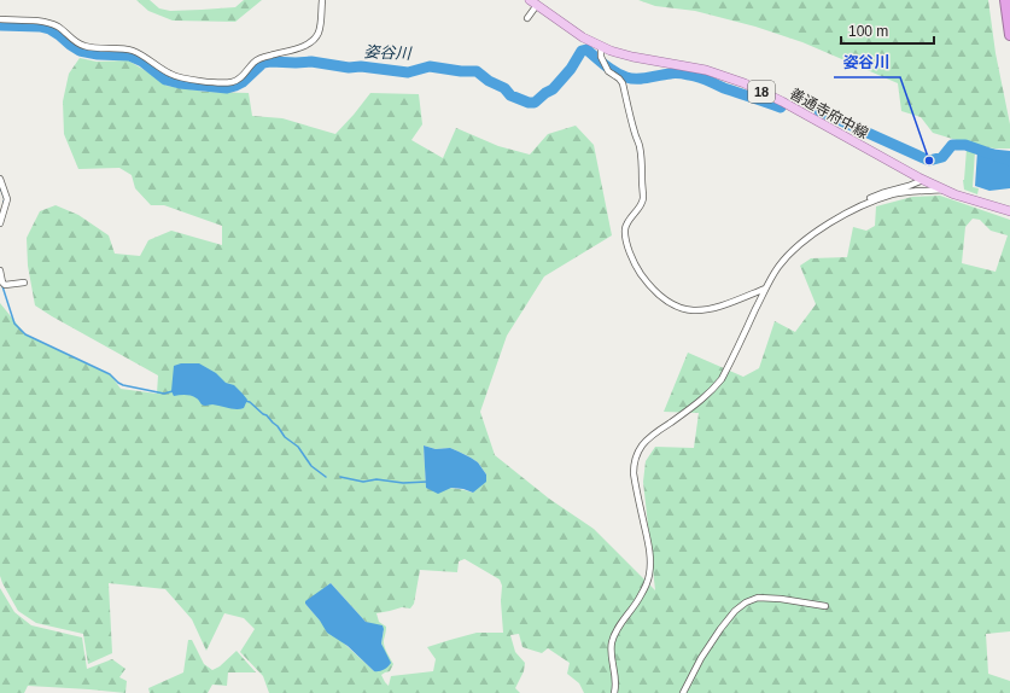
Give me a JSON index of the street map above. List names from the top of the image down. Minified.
{"streets":{"main road":["18","善通寺府中線"]},"water":["姿谷川"],"places":["姿谷川"],"scale_bar":"100 m"}
